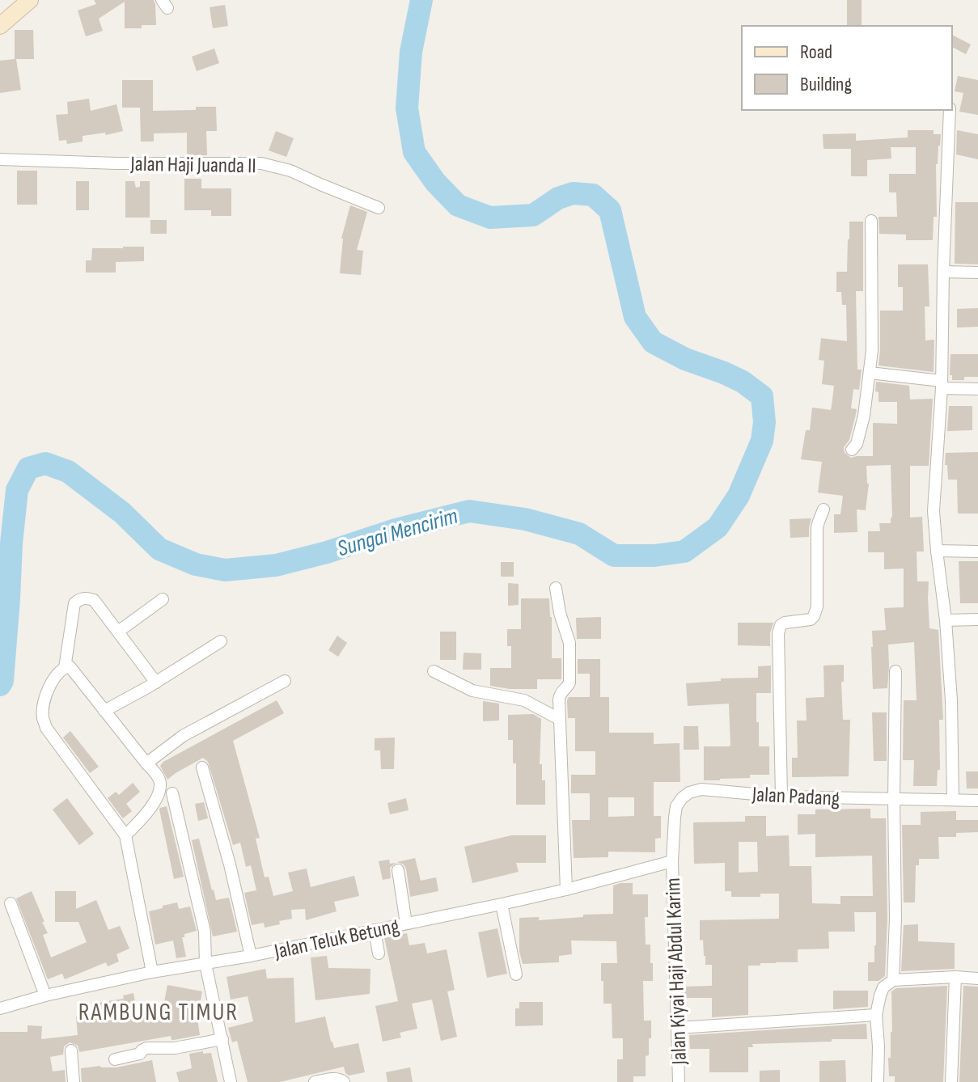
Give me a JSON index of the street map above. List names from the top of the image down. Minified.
{"streets":{"street":["Jalan Haji Juanda II","Jalan Padang","Jalan Teluk Betung","Jalan Kiyai Haji Abdul Karim"]},"crossings":[["Jalan Padang","Jalan Teluk Betung"],["Jalan Padang","Jalan Kiyai Haji Abdul Karim"],["Jalan Teluk Betung","Jalan Kiyai Haji Abdul Karim"]],"districts":["RAMBUNG TIMUR"],"water":["Sungai Mencirim"],"legend":["Road","Building"]}
